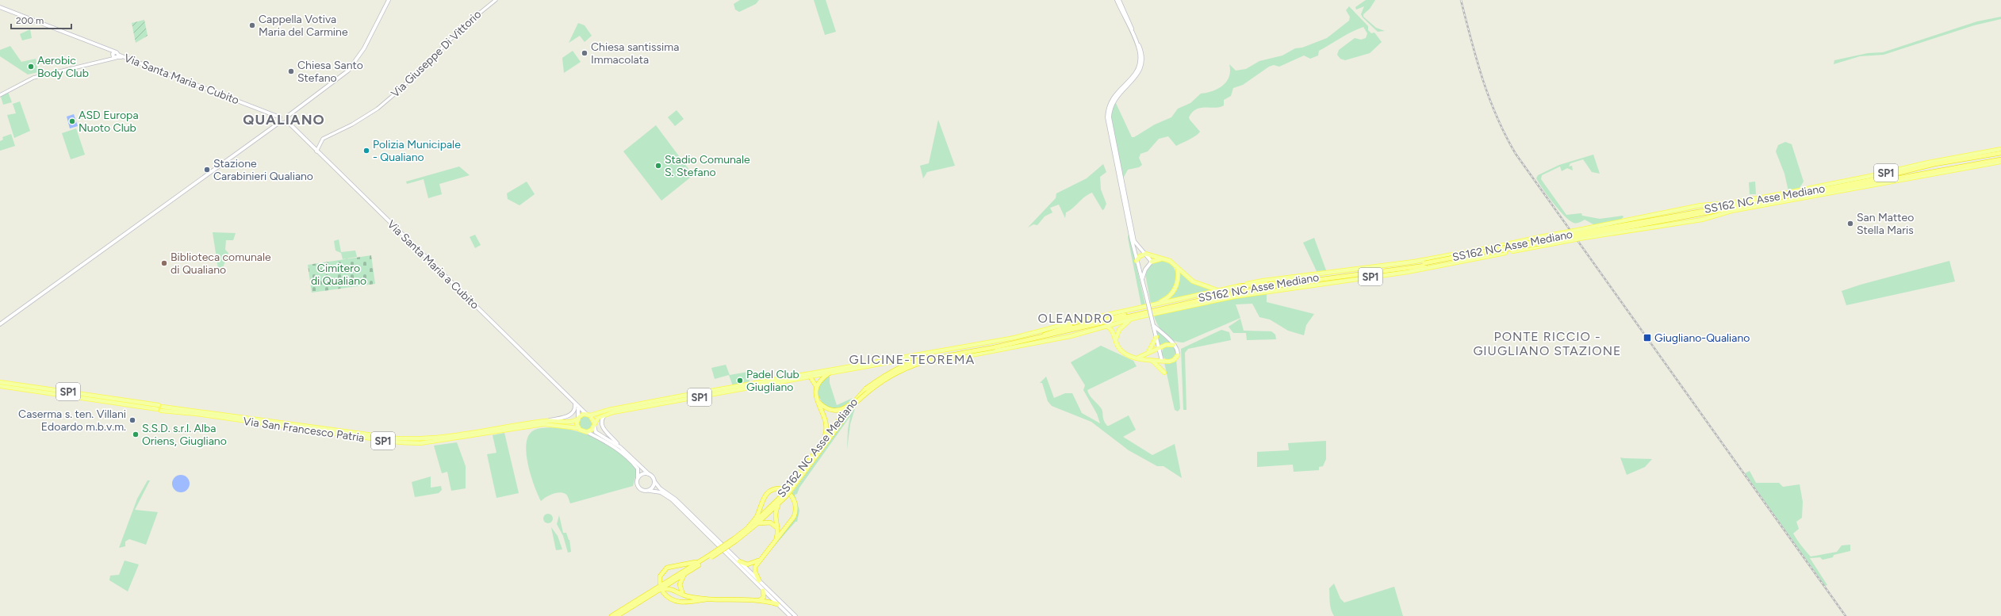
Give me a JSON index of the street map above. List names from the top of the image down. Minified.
{"streets":{"highway":["SS162 NC Asse Mediano"],"main road":["Via Santa Maria a Cubito","SP1","Via San Francesco Patria"],"street":["Via Giuseppe Di Vittorio"]},"crossings":[["Via Giuseppe Di Vittorio","Via Santa Maria a Cubito"],["Via Santa Maria a Cubito","SP1"],["Via Santa Maria a Cubito","Via San Francesco Patria"],["SP1","SS162 NC Asse Mediano"],["SP1","Via San Francesco Patria"]],"districts":["QUALIANO","OLEANDRO","PONTE RICCIO - GIUGLIANO STAZIONE","GLICINE-TEOREMA"],"parks":["Cimitero di Qualiano"],"places":{"other":["Cappella Votiva Maria del Carmine","Chiesa santissima Immacolata","Aerobic Body Club","Chiesa Santo Stefano","ASD Europa Nuoto Club","Polizia Municipale - Qualiano","Stadio Comunale S. Stefano","Stazione Carabinieri Qualiano","San Matteo Stella Maris","Biblioteca comunale di Qualiano","Padel Club Giugliano","Caserma s. ten. Villani Edoardo m.b.v.m.","S.S.D. s.r.l. Alba Oriens, Giugliano"],"transit":["Giugliano-Qualiano"]},"scale_bar":"200 m"}
